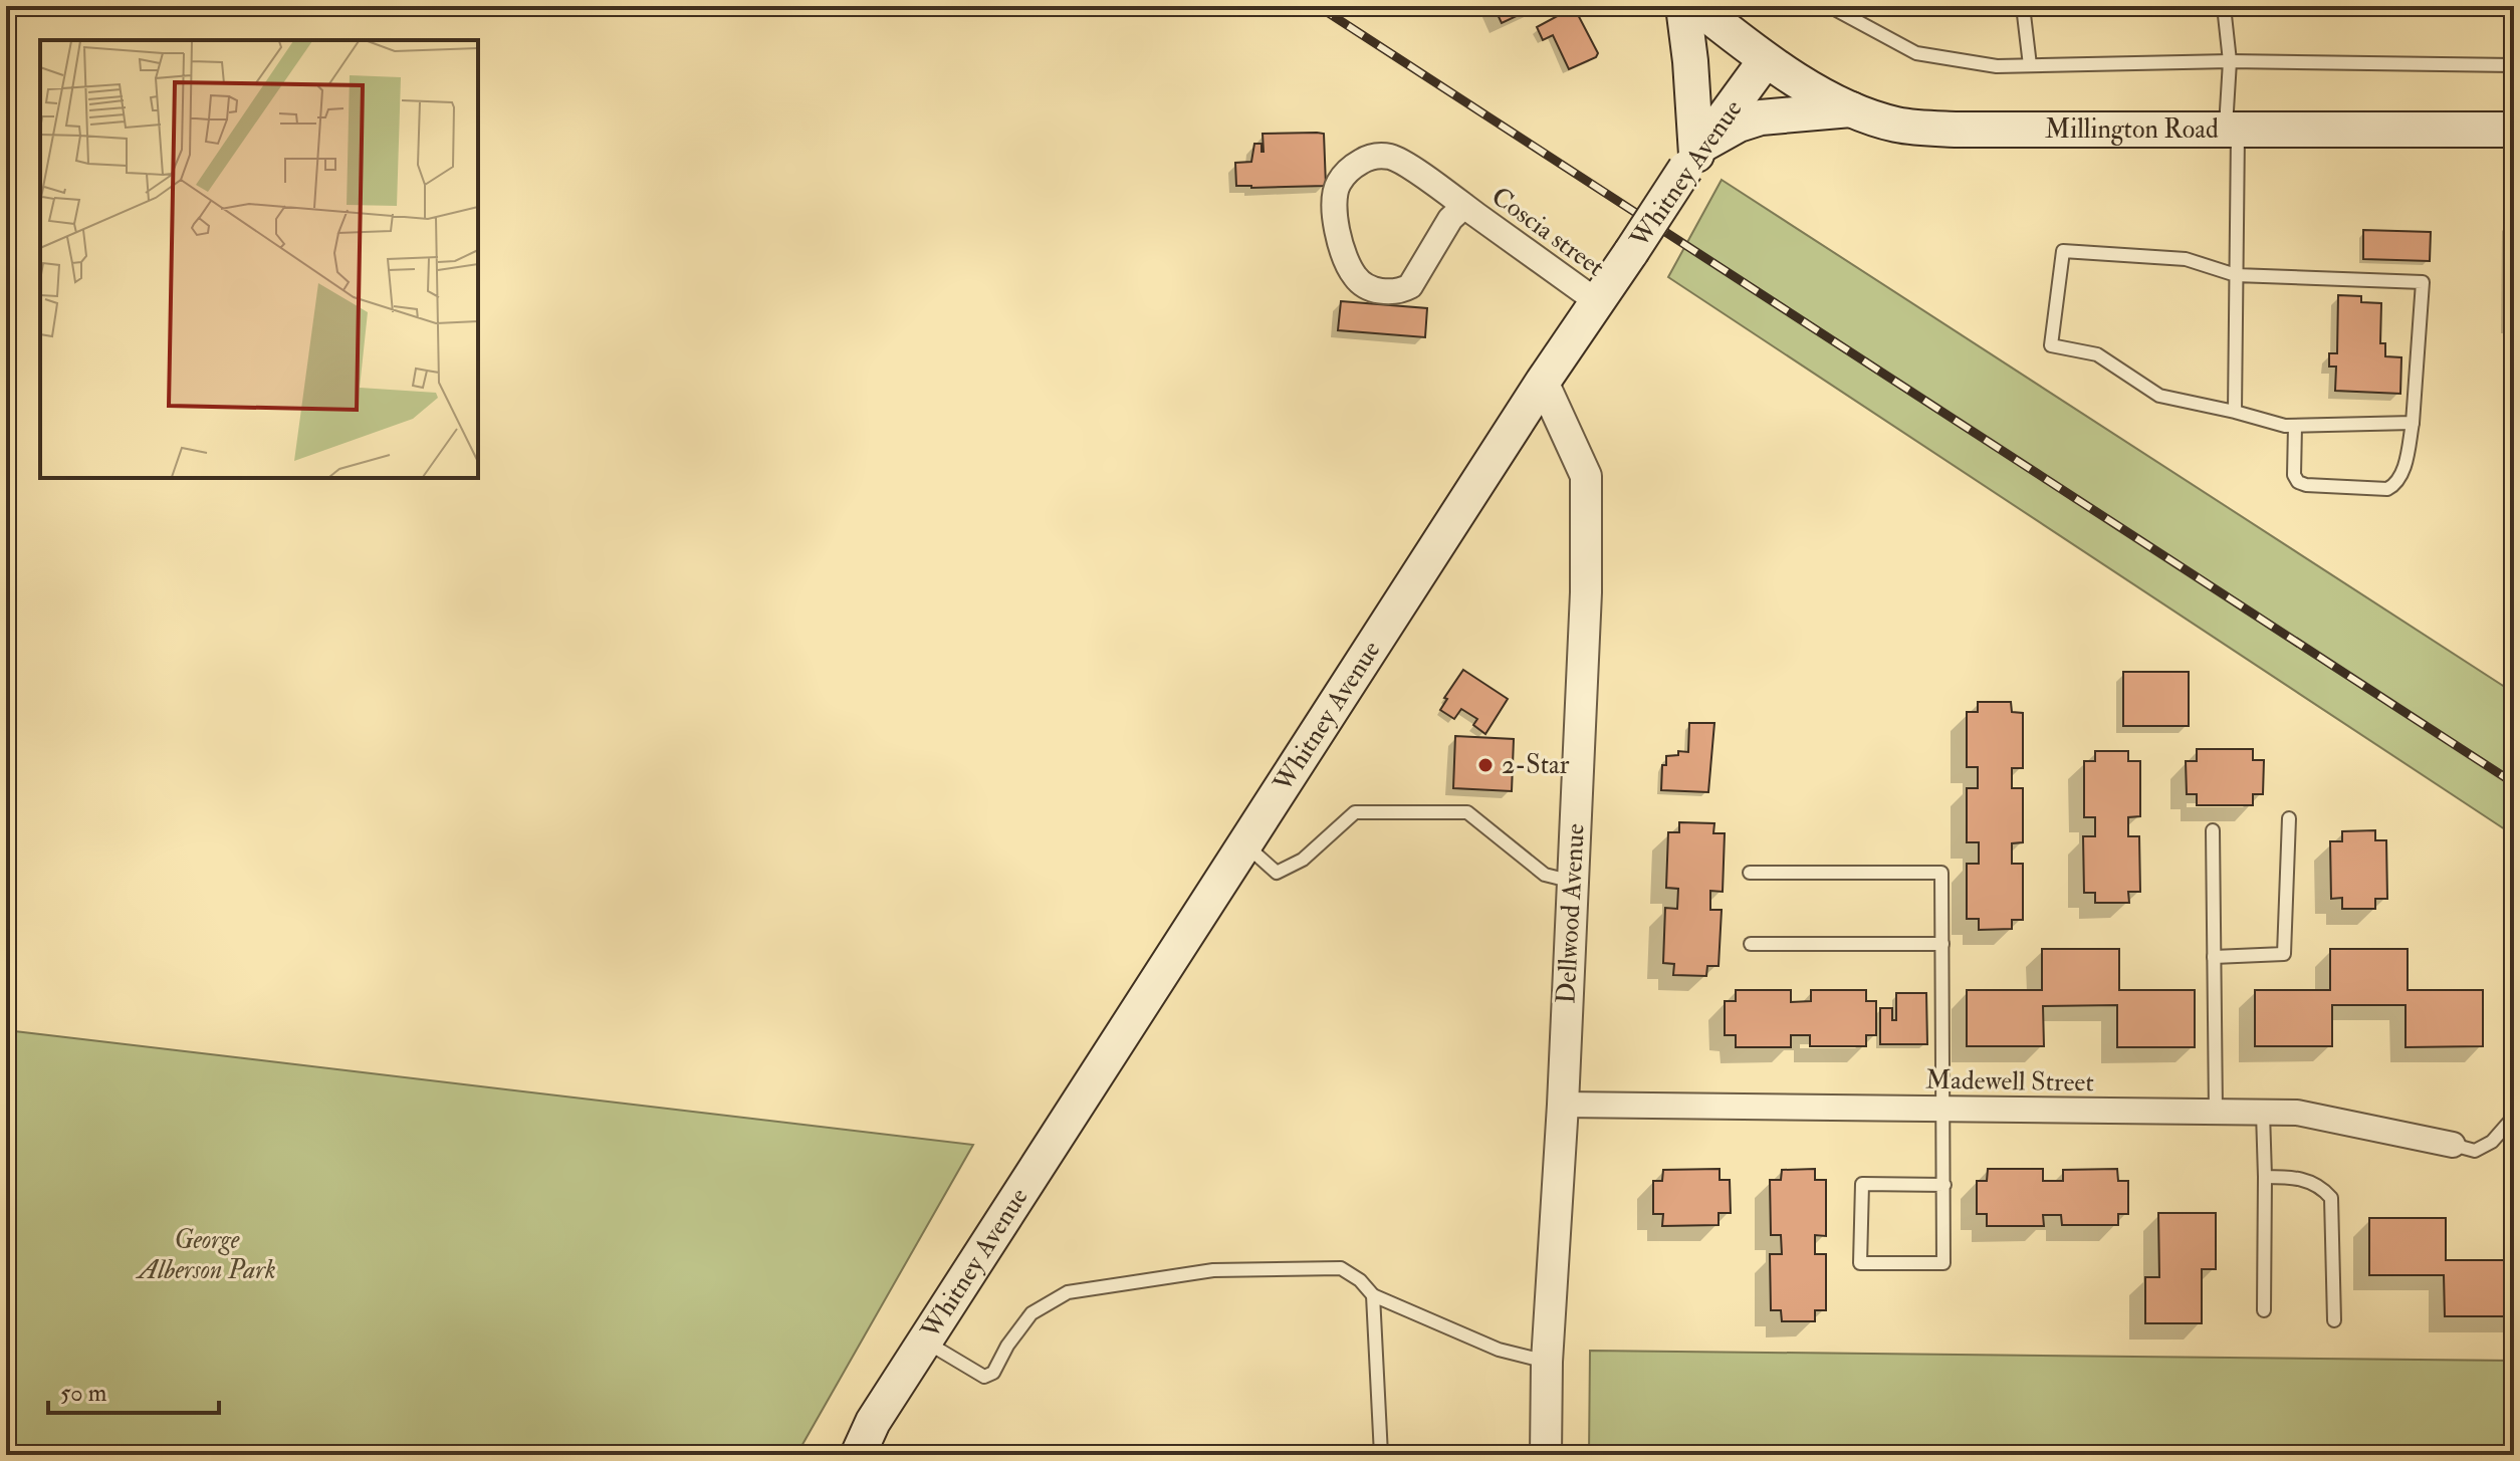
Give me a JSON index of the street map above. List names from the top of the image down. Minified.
{"streets":{"main road":["Millington Road","Whitney Avenue"],"street":["Coscia street","Dellwood Avenue","Madewell Street"]},"crossings":[["Millington Road","Whitney Avenue"],["Whitney Avenue","Coscia street"],["Whitney Avenue","Dellwood Avenue"],["Dellwood Avenue","Madewell Street"]],"parks":["George Alberson Park"],"places":["2-Star"],"scale_bar":"50 m"}
